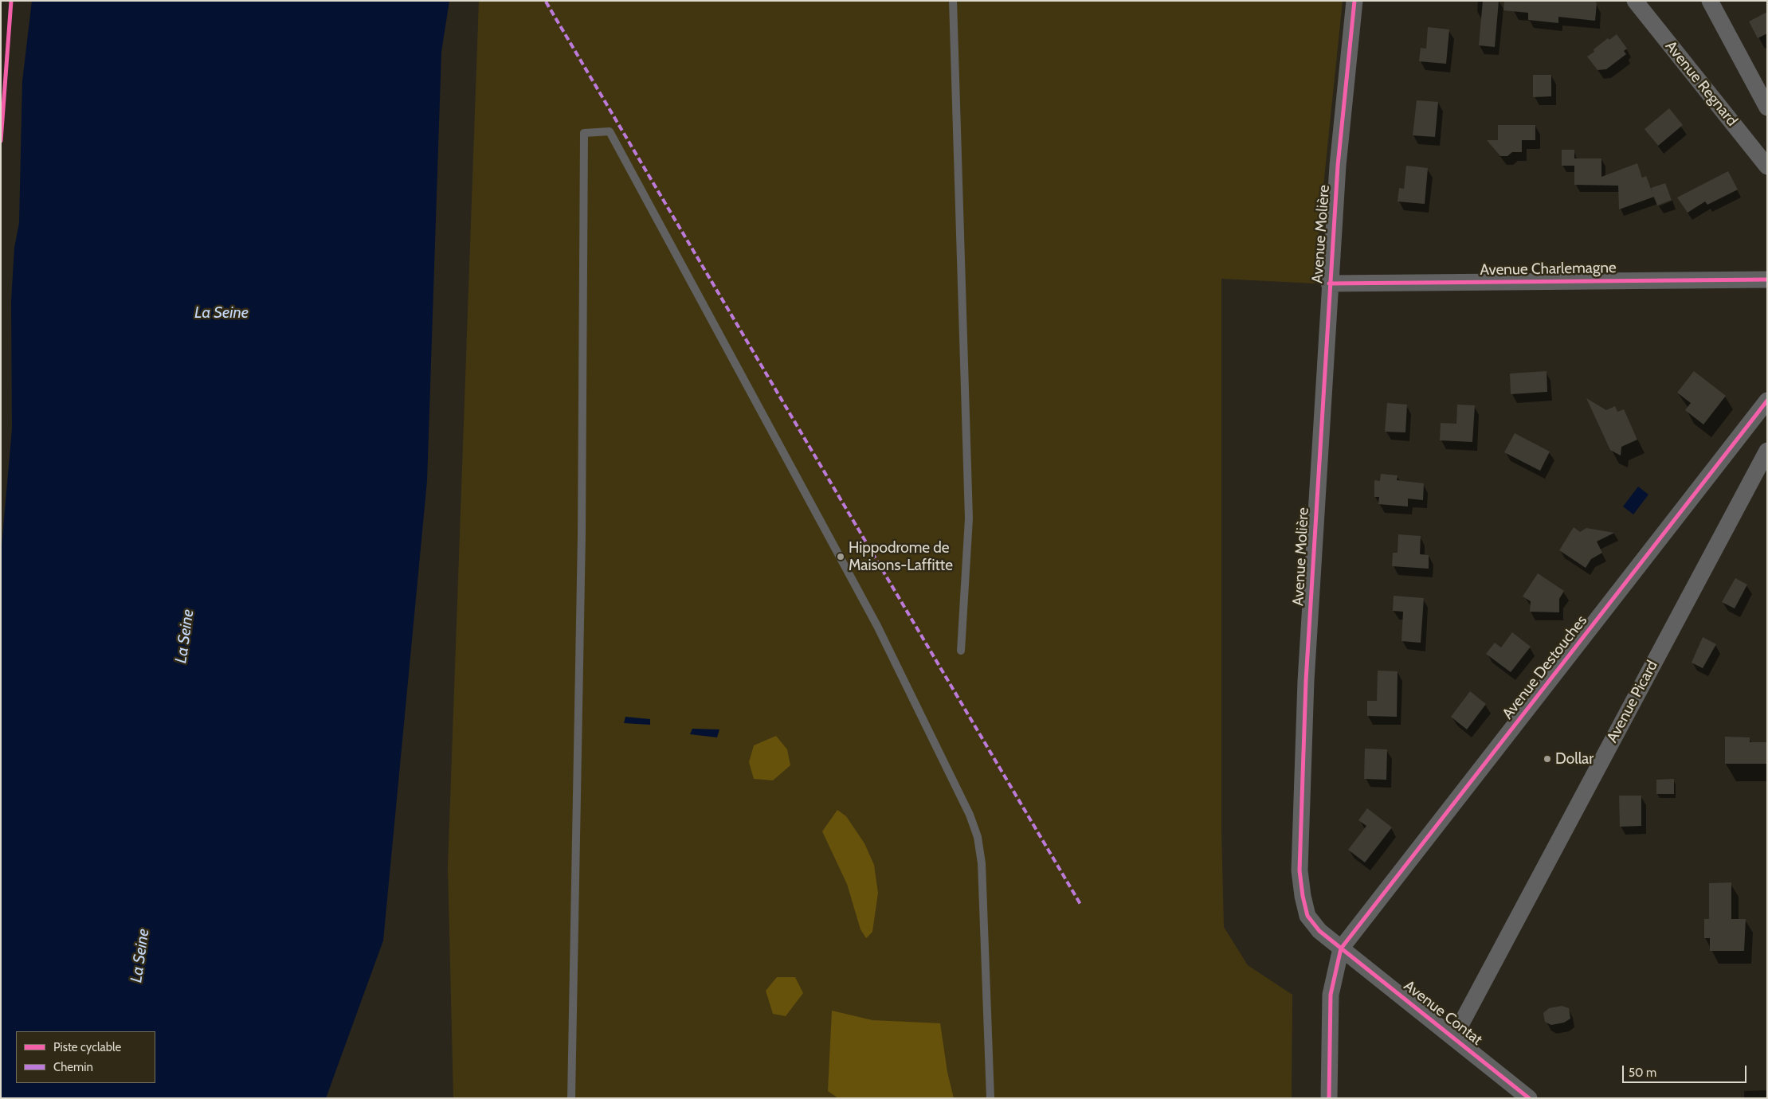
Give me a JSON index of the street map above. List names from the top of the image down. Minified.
{"streets":{"street":["Avenue Regnard","Avenue Molière","Avenue Charlemagne","Avenue Destouches","Avenue Picard","Avenue Contat"]},"crossings":[["Avenue Molière","Avenue Charlemagne"],["Avenue Molière","Avenue Destouches"],["Avenue Molière","Avenue Contat"],["Avenue Destouches","Avenue Contat"],["Avenue Picard","Avenue Contat"]],"water":["La Seine"],"places":["Hippodrome de Maisons-Laffitte","Dollar"],"legend":["Piste cyclable","Chemin"],"scale_bar":"50 m"}
